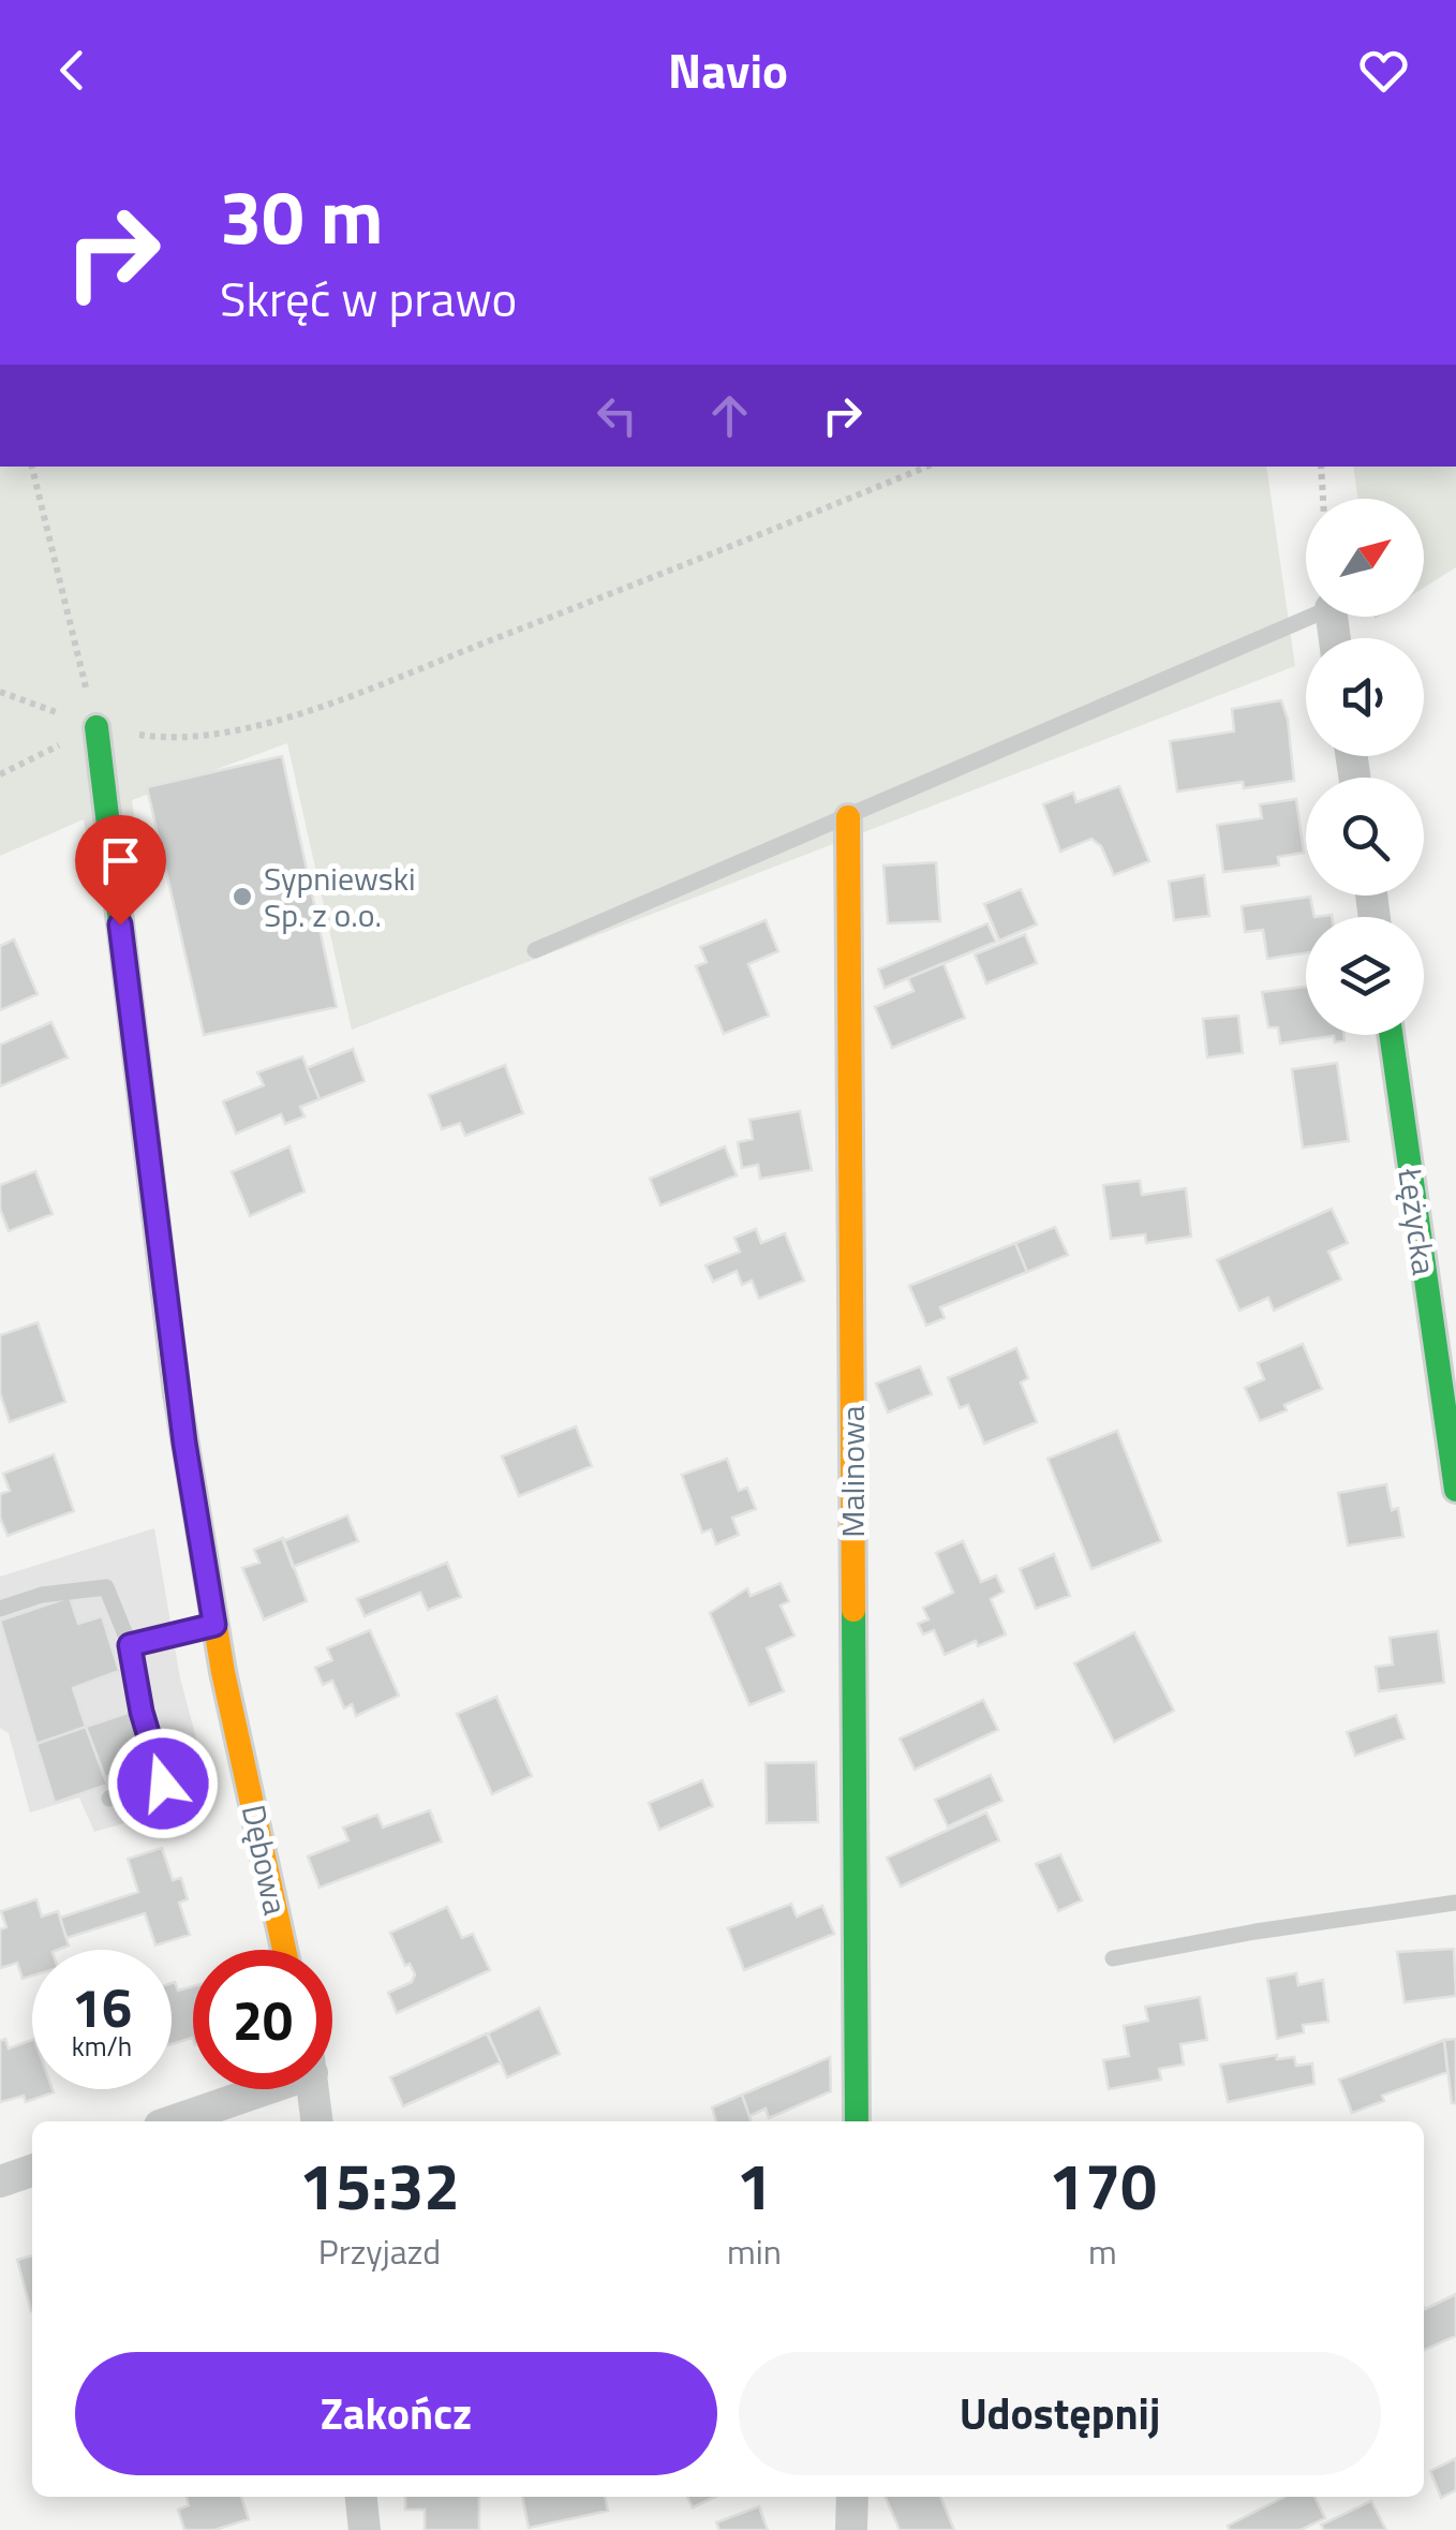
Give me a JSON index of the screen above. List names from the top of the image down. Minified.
{"streets":{"street":["Łężycka","Malinowa","Dębowa"]},"places":["Sypniewski Sp. z o.o."],"north":"top right","page":{"header":"Navio","turn":["30 m","Skręć w prawo"],"speed":"16 km/h","limit":"20","eta":["15:32","Przyjazd","1","min","170","m"],"buttons":["Zakończ","Udostępnij"]}}
